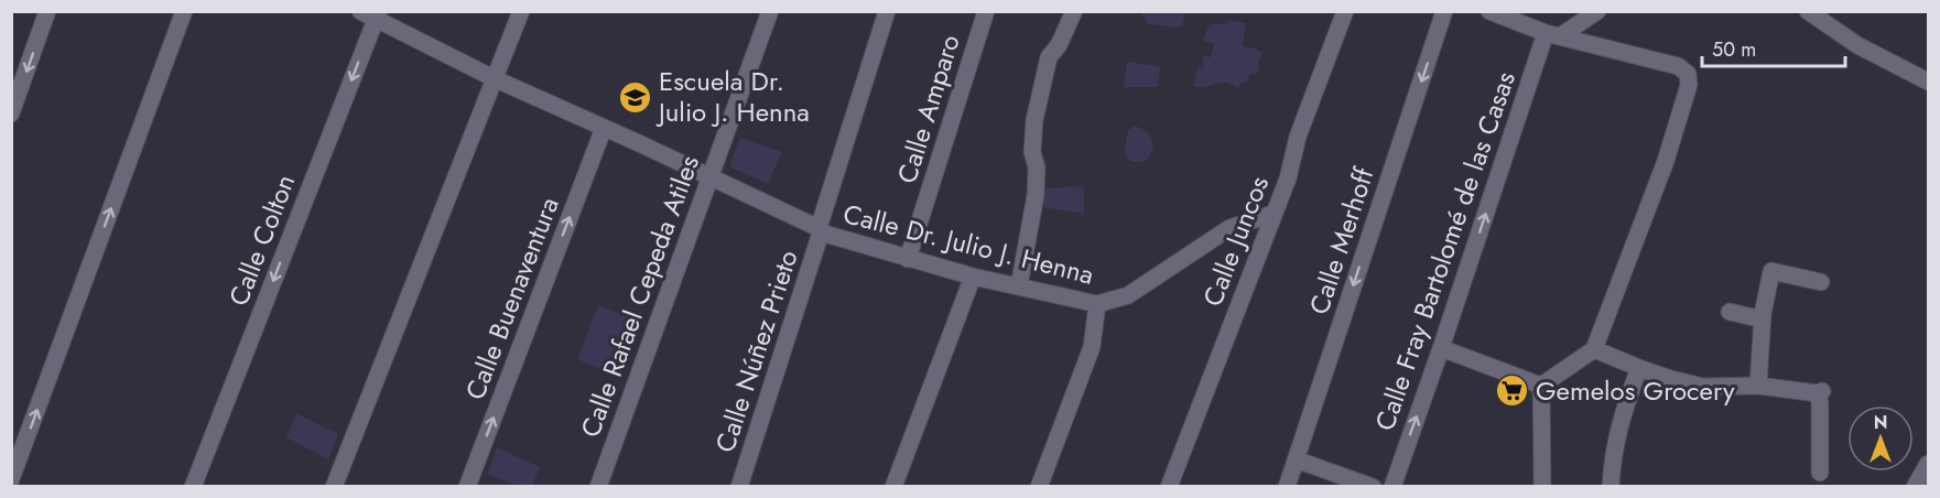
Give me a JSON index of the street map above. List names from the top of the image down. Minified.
{"streets":{"street":["Calle Amparo","Calle Colton","Calle Juncos","Calle Merhoff","Calle Dr. Julio J. Henna","Calle Fray Bartolomé de las Casas","Calle Rafael Cepeda Atiles","Calle Buenaventura","Calle Núñez Prieto"]},"crossings":[["Calle Amparo","Calle Dr. Julio J. Henna"],["Calle Colton","Calle Dr. Julio J. Henna"],["Calle Juncos","Calle Dr. Julio J. Henna"],["Calle Dr. Julio J. Henna","Calle Rafael Cepeda Atiles"],["Calle Dr. Julio J. Henna","Calle Buenaventura"],["Calle Dr. Julio J. Henna","Calle Núñez Prieto"]],"one_way":["Calle Merhoff","Calle Fray Bartolomé de las Casas"],"places":{"school or university":["Escuela Dr. Julio J. Henna"],"supermarket":["Gemelos Grocery"]},"scale_bar":"50 m","north":"top"}
